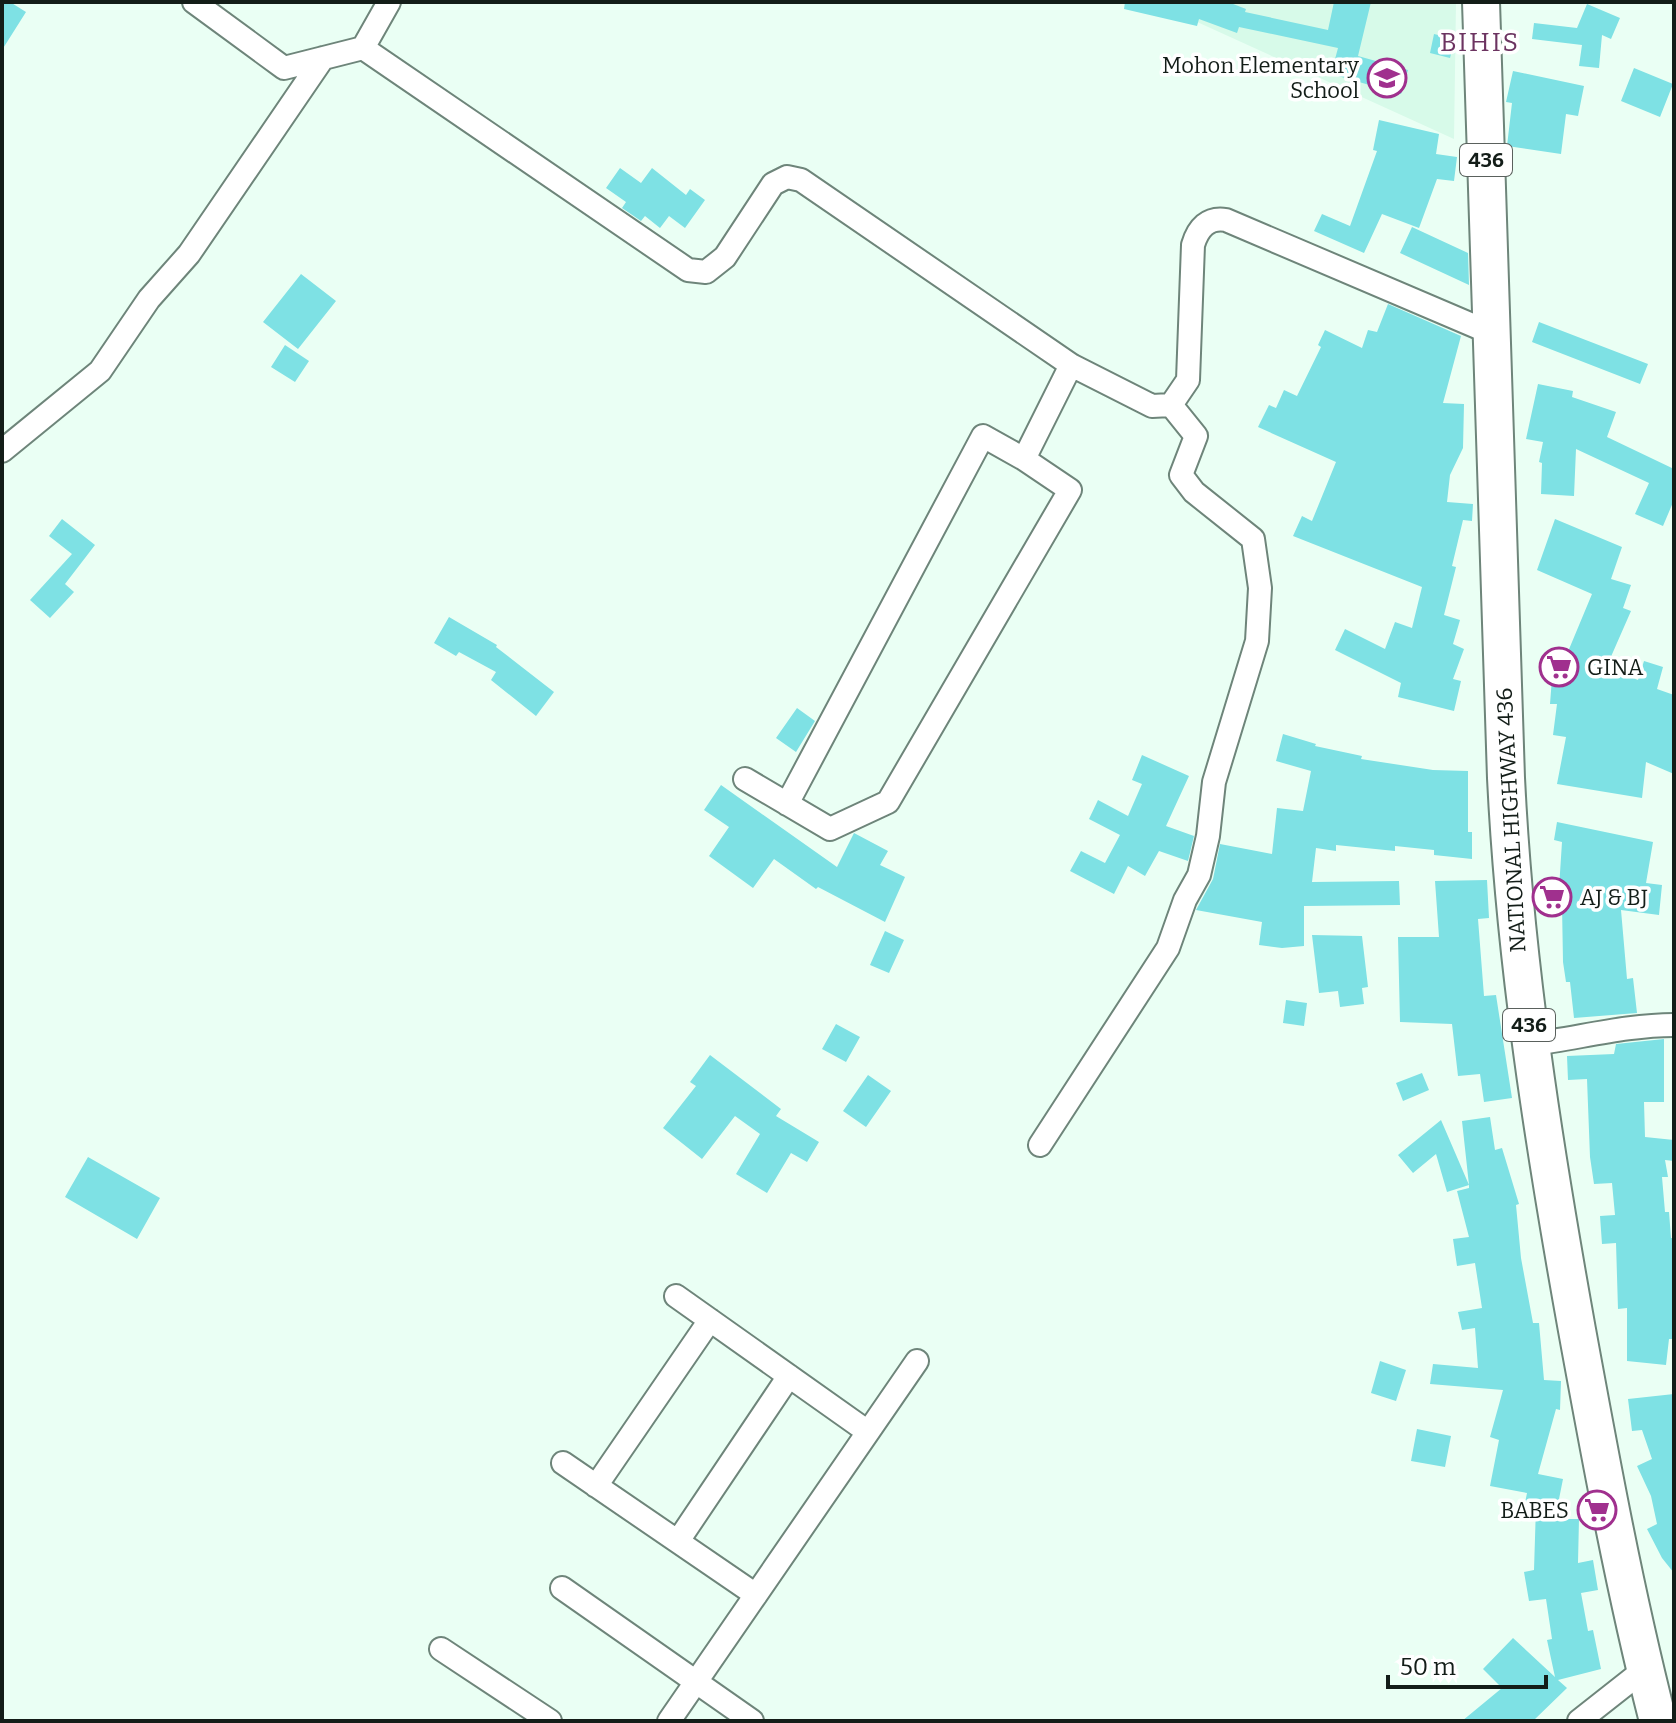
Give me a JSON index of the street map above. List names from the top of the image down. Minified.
{"streets":{"main road":["436","NATIONAL HIGHWAY 436"]},"districts":["BIHIS"],"places":{"school or university":["Mohon Elementary School"],"supermarket":["GINA","AJ & BJ","BABES"]},"scale_bar":"50 m"}
